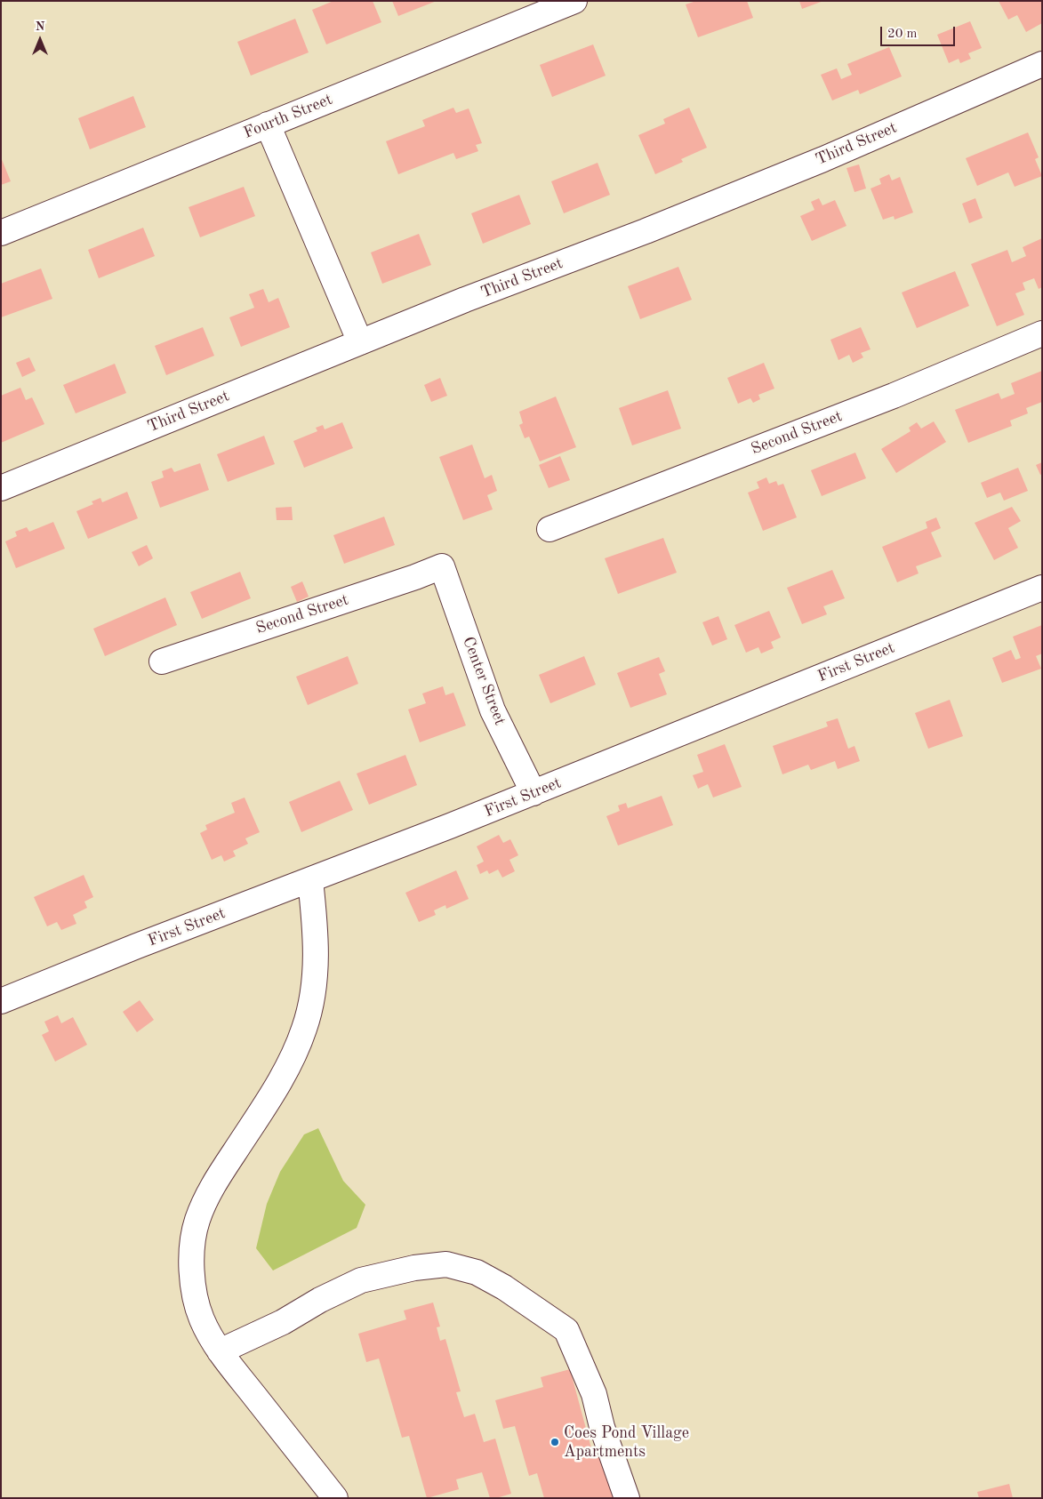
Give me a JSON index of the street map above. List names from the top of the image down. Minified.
{"streets":{"street":["Fourth Street","Third Street","Second Street","First Street","Center Street"]},"crossings":[["Second Street","Center Street"],["First Street","Center Street"]],"places":["Coes Pond Village Apartments"],"scale_bar":"20 m","north":"top"}
